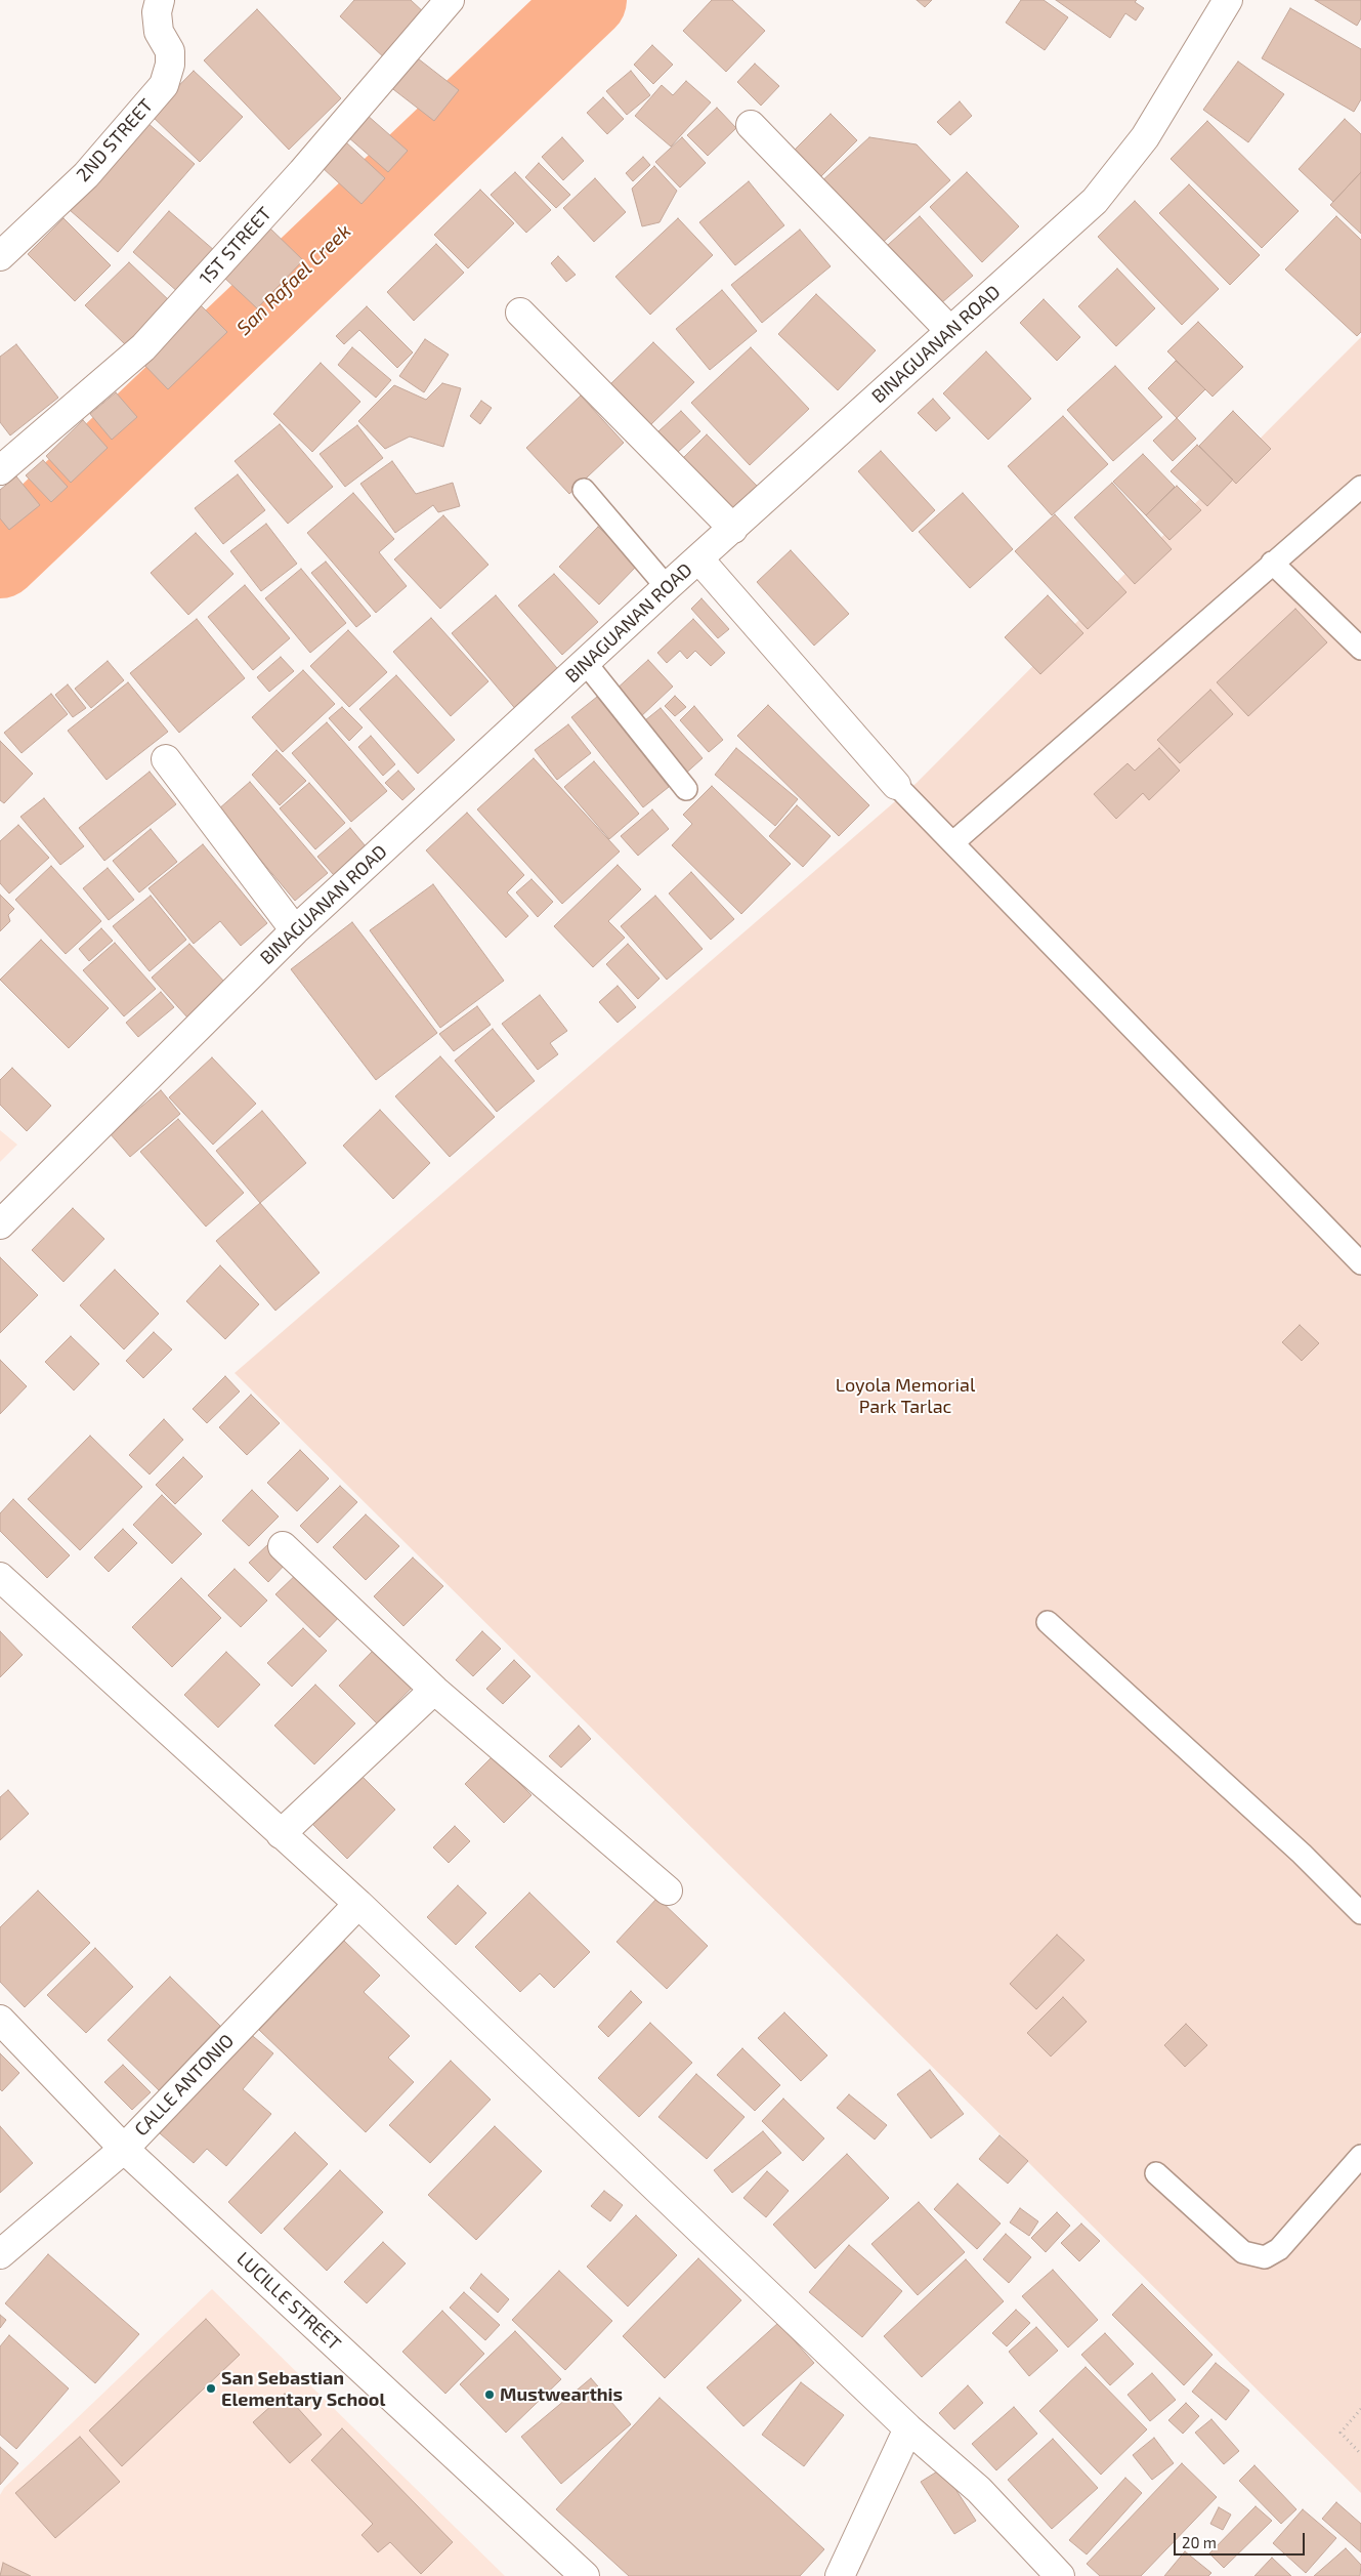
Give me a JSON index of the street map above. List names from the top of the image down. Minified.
{"streets":{"street":["2ND STREET","1ST STREET","BINAGUANAN ROAD","CALLE ANTONIO","LUCILLE STREET"]},"crossings":[["CALLE ANTONIO","LUCILLE STREET"]],"water":["San Rafael Creek"],"parks":["Loyola Memorial Park Tarlac"],"places":["San Sebastian Elementary School","Mustwearthis"],"scale_bar":"20 m"}
